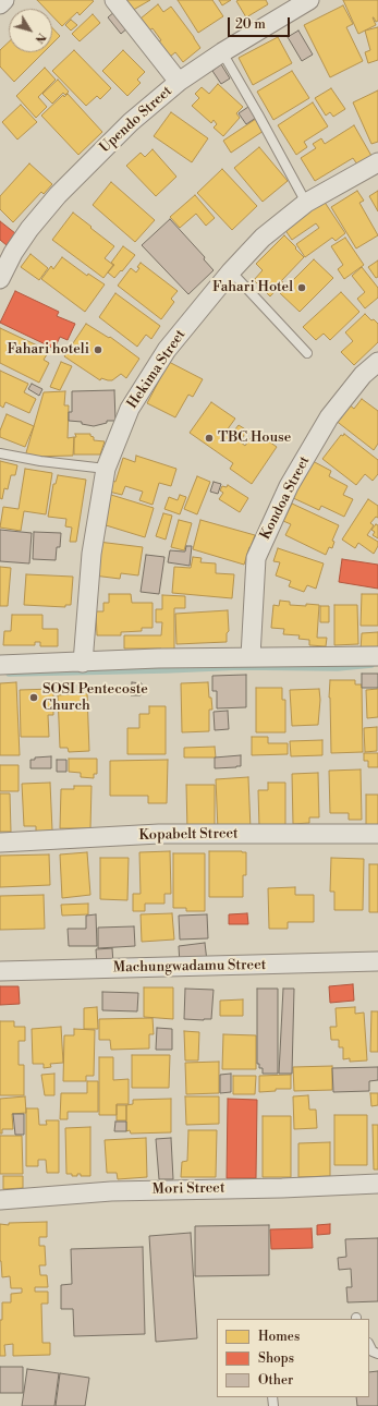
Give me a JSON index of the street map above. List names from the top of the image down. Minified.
{"streets":{"street":["Upendo Street","Hekima Street","Kondoa Street","Kopabelt Street","Machungwadamu Street","Mori Street"]},"places":["Fahari Hotel","Fahari hoteli","TBC House","SOSI Pentecoste Church"],"legend":["Homes","Shops","Other"],"scale_bar":"20 m","north":"bottom right"}
